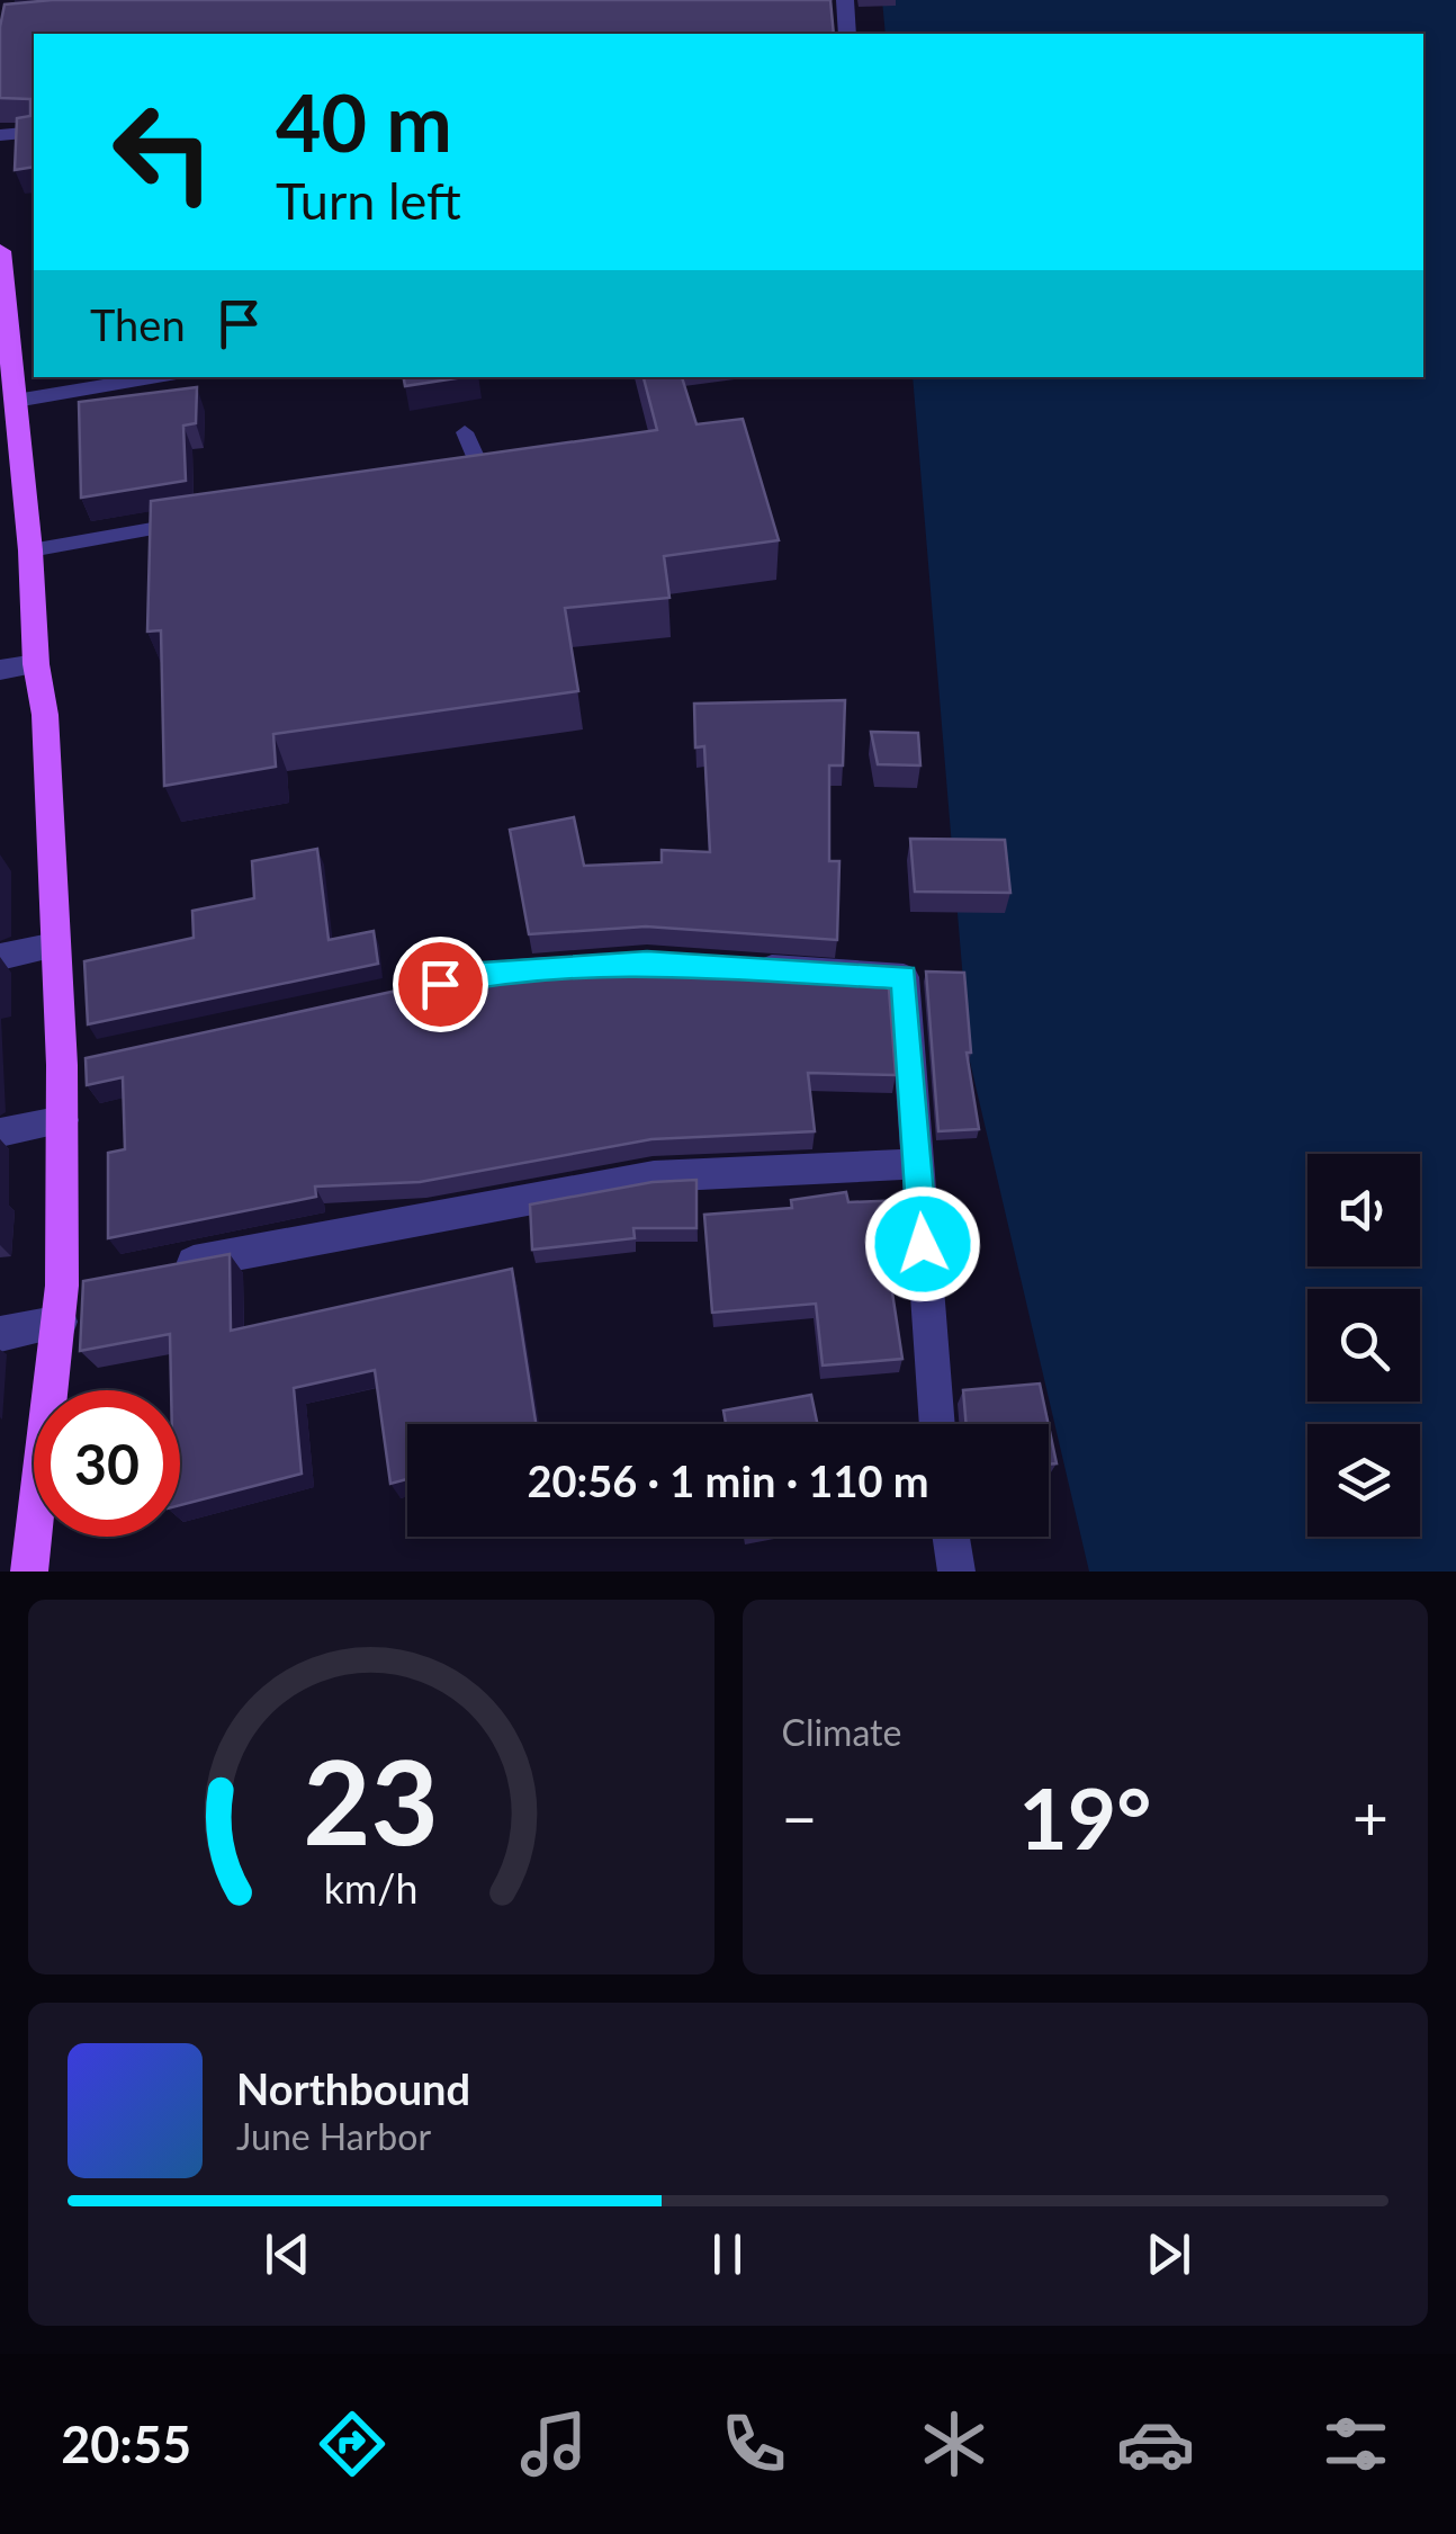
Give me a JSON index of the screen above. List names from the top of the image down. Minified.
{"page":{"turn":["40 m","Turn left"],"then":"Then","limit":"30","trip":"20:56 · 1 min · 110 m","tile":"Climate","heat":["−","19°","+"],"song":["Northbound","June Harbor"],"tabs":"20:55","gauge":["23","km/h"]}}
